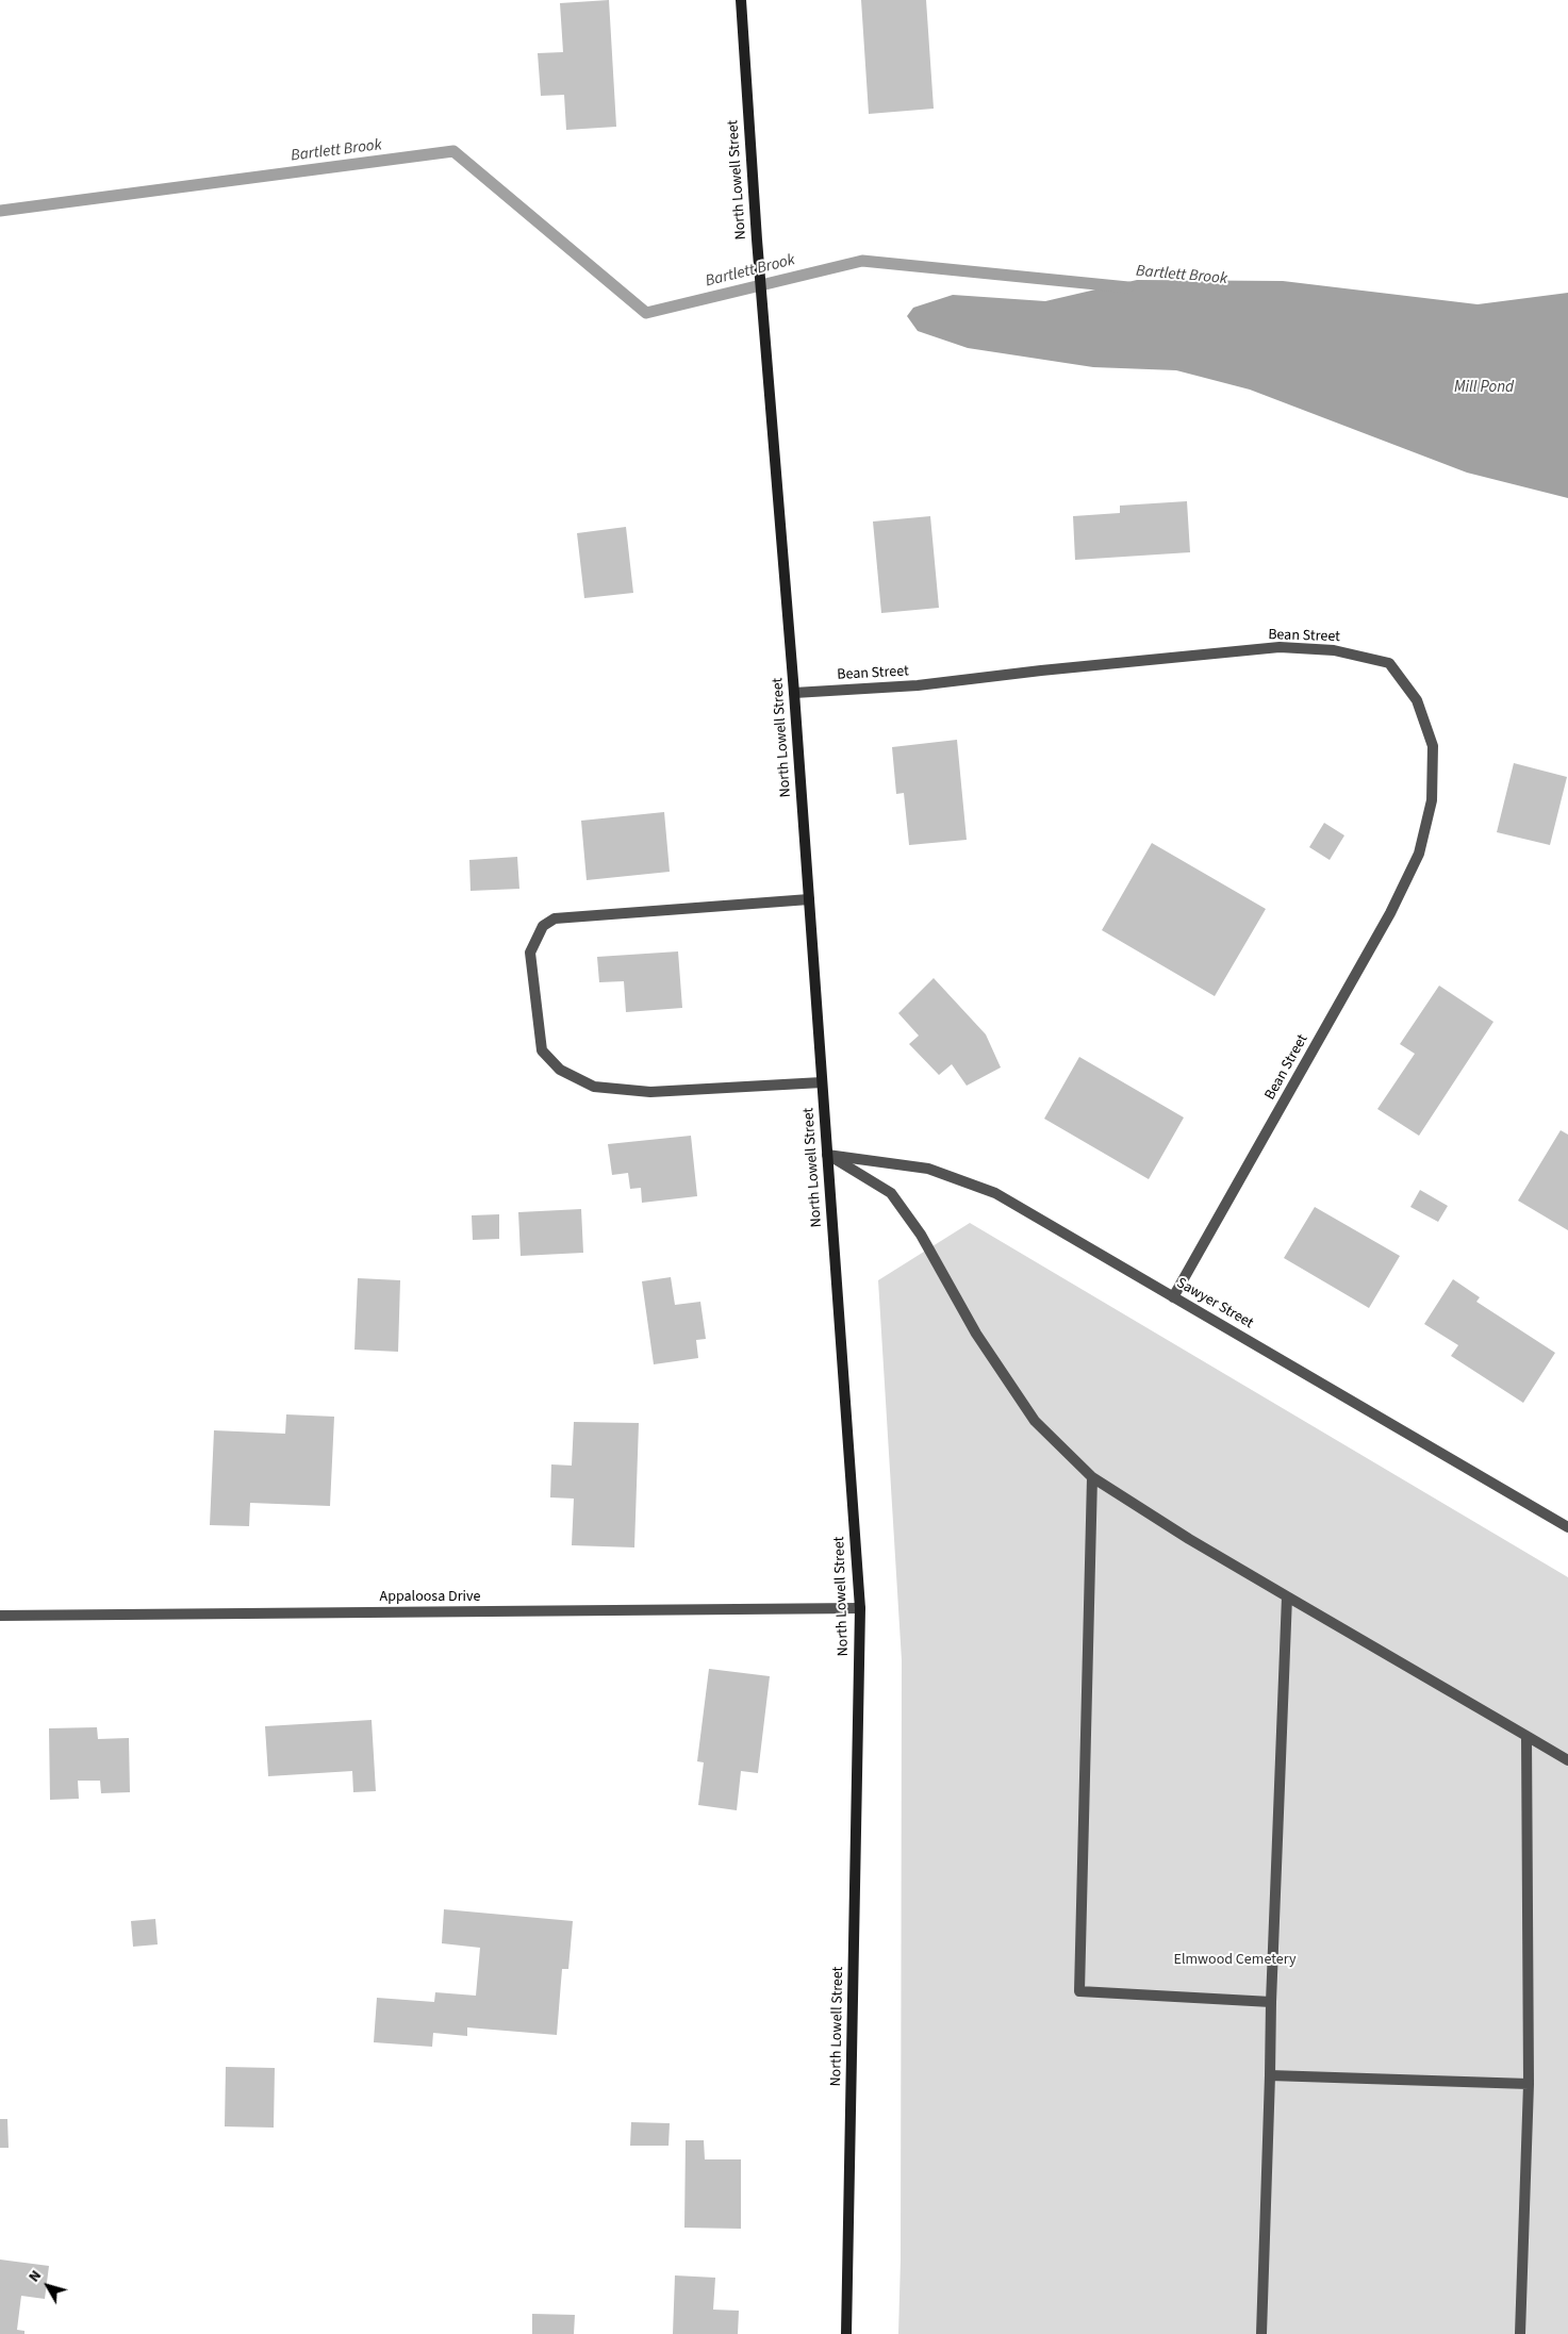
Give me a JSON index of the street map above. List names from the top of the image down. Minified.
{"streets":{"main road":["North Lowell Street"],"street":["Bean Street","Sawyer Street","Appaloosa Drive"]},"crossings":[["North Lowell Street","Bean Street"],["North Lowell Street","Sawyer Street"],["North Lowell Street","Appaloosa Drive"],["Bean Street","Sawyer Street"]],"water":["Bartlett Brook","Mill Pond"],"parks":["Elmwood Cemetery"],"north":"top left"}
